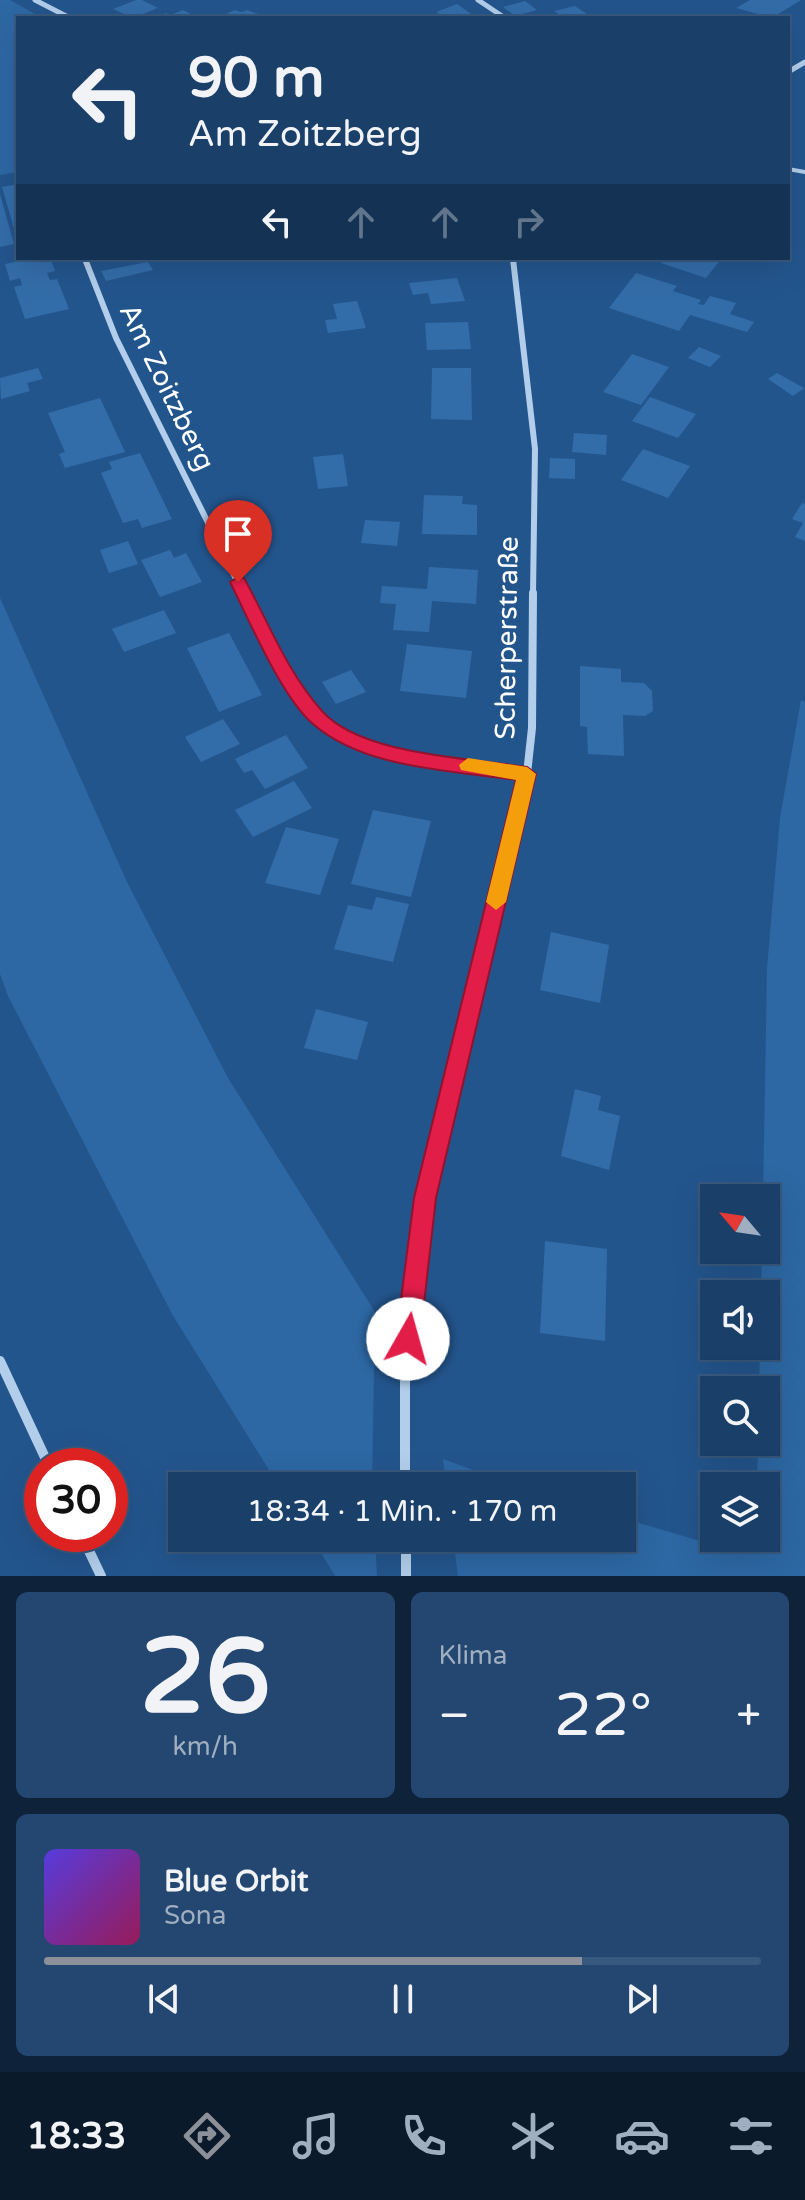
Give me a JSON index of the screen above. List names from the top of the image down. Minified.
{"streets":{"street":["Am Zoitzberg","Scherperstraße"]},"crossings":[["Am Zoitzberg","Scherperstraße"]],"north":"top left","page":{"turn":["90 m","Am Zoitzberg"],"limit":"30","trip":"18:34 · 1 Min. · 170 m","tile":[["26","km/h"],"Klima"],"heat":["−","22°","+"],"song":["Blue Orbit","Sona"],"tabs":"18:33"}}
